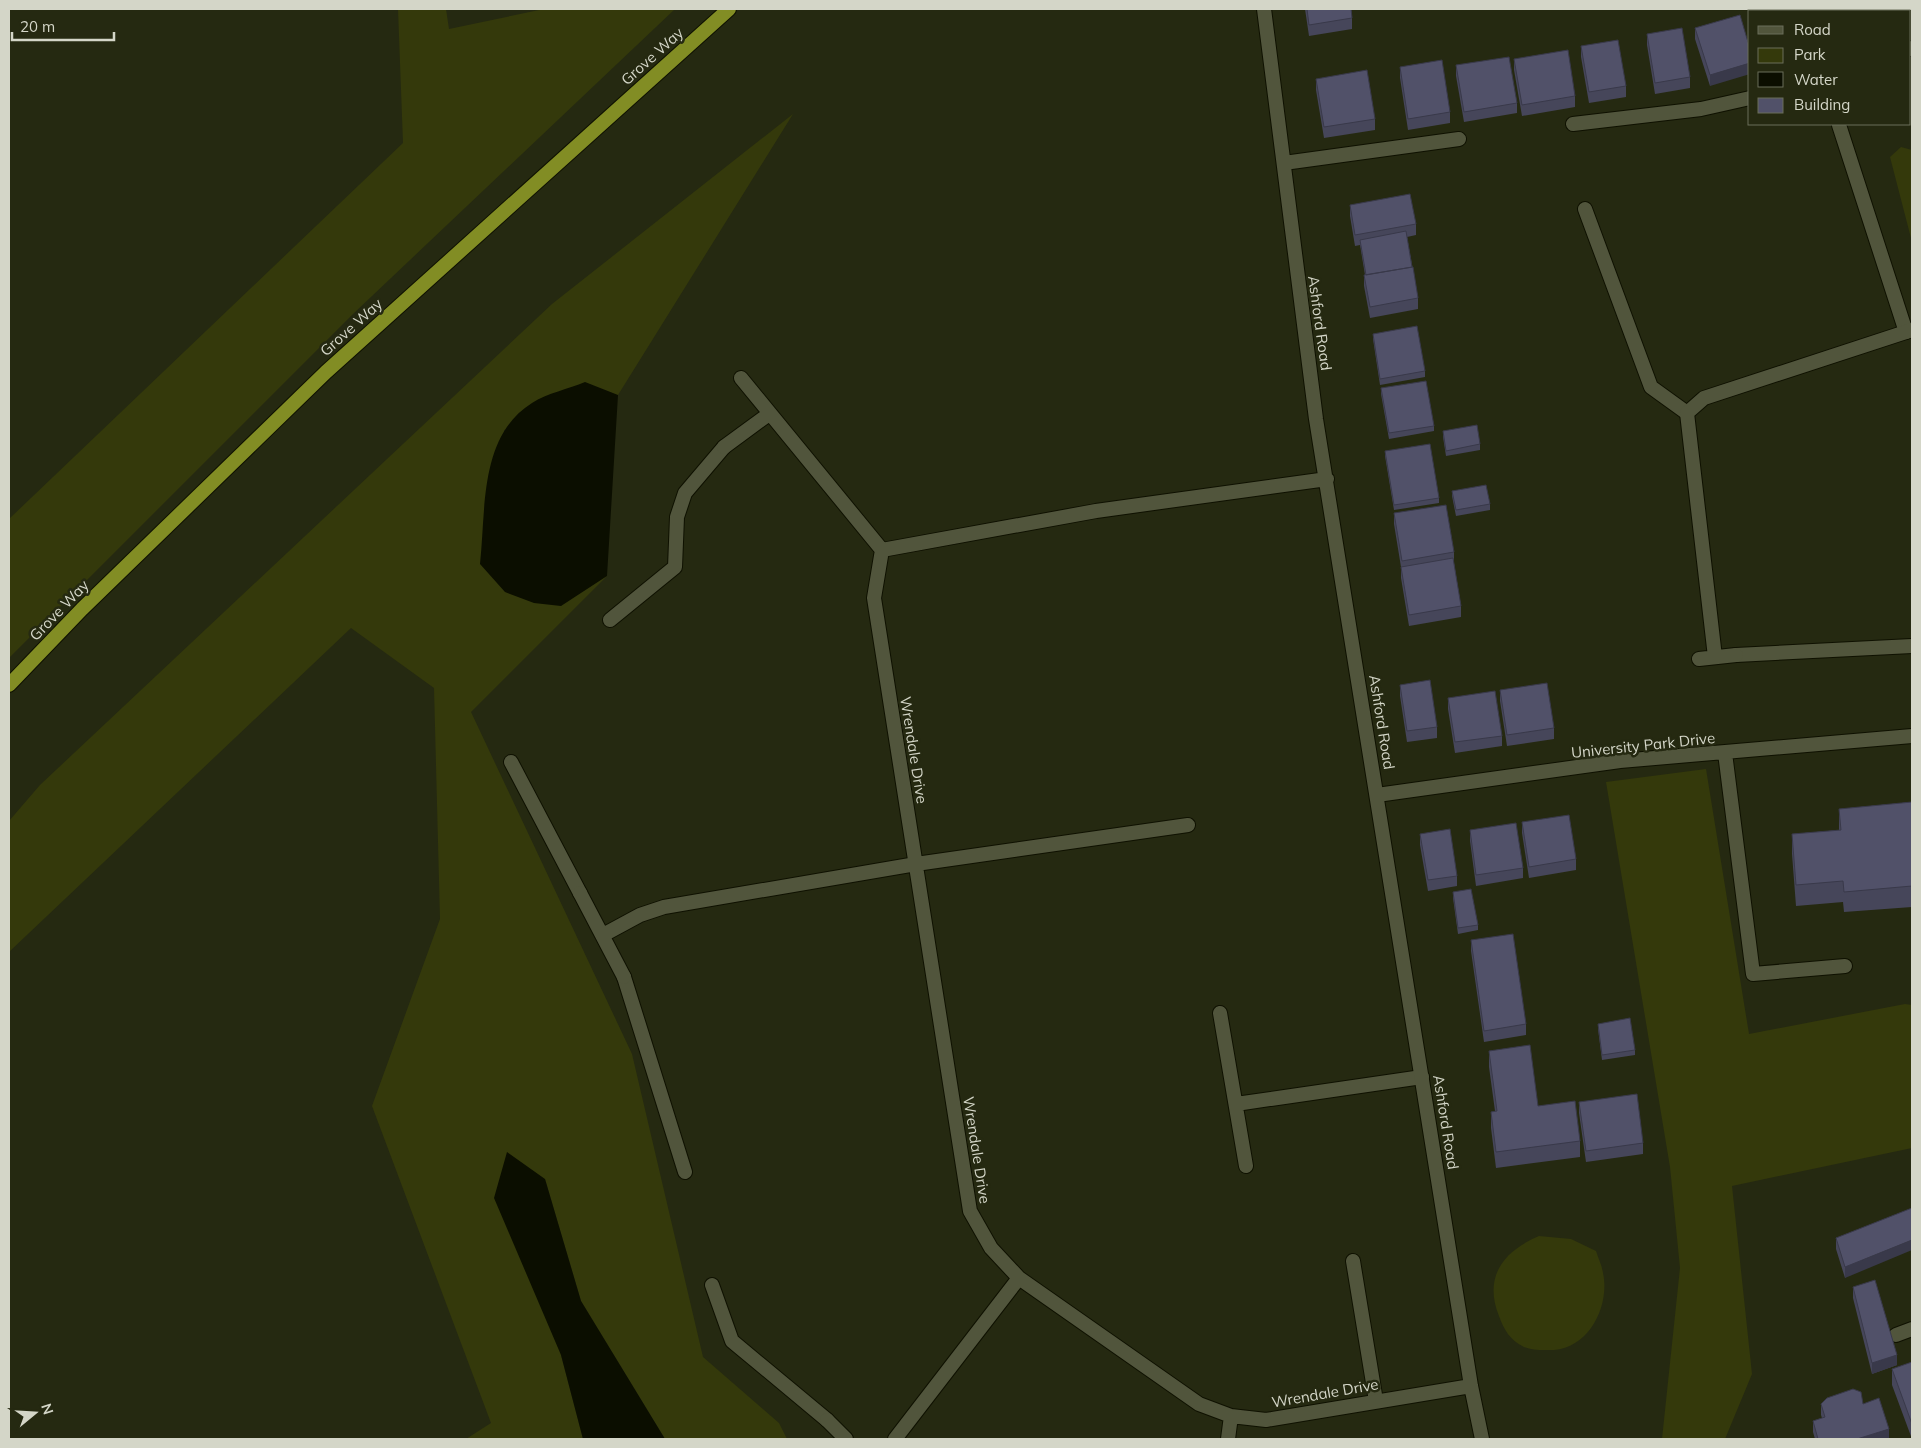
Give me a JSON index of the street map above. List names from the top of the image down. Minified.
{"streets":{"highway":["Grove Way"],"street":["Ashford Road","University Park Drive","Wrendale Drive"]},"crossings":[["Ashford Road","University Park Drive"],["Ashford Road","Wrendale Drive"]],"legend":["Road","Park","Water","Building"],"scale_bar":"20 m","north":"right"}
